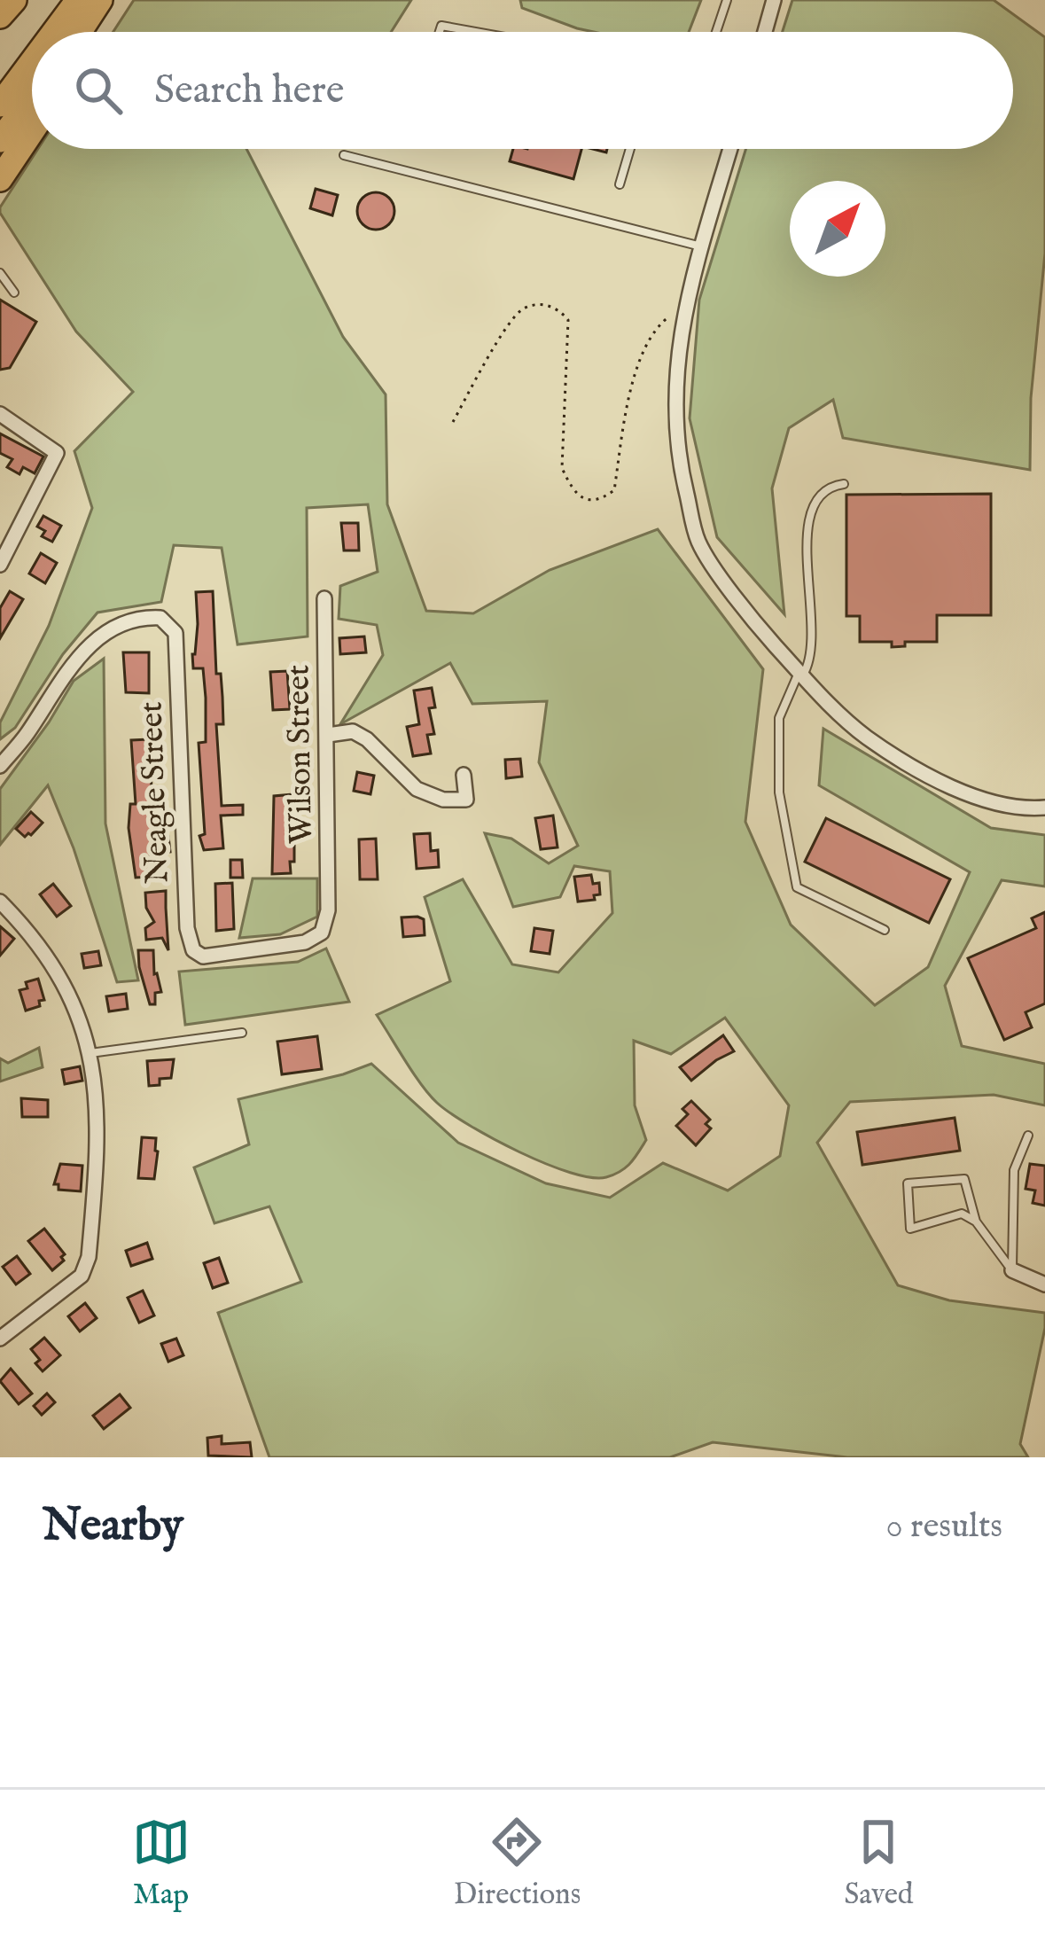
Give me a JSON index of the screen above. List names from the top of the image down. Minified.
{"streets":{"street":["Wilson Street","Neagle Street"]},"crossings":[["Wilson Street","Neagle Street"]],"north":"top right","page":{"search":"Search here","heading":["Nearby","0 results"],"nav":["Map","Directions","Saved"]}}
